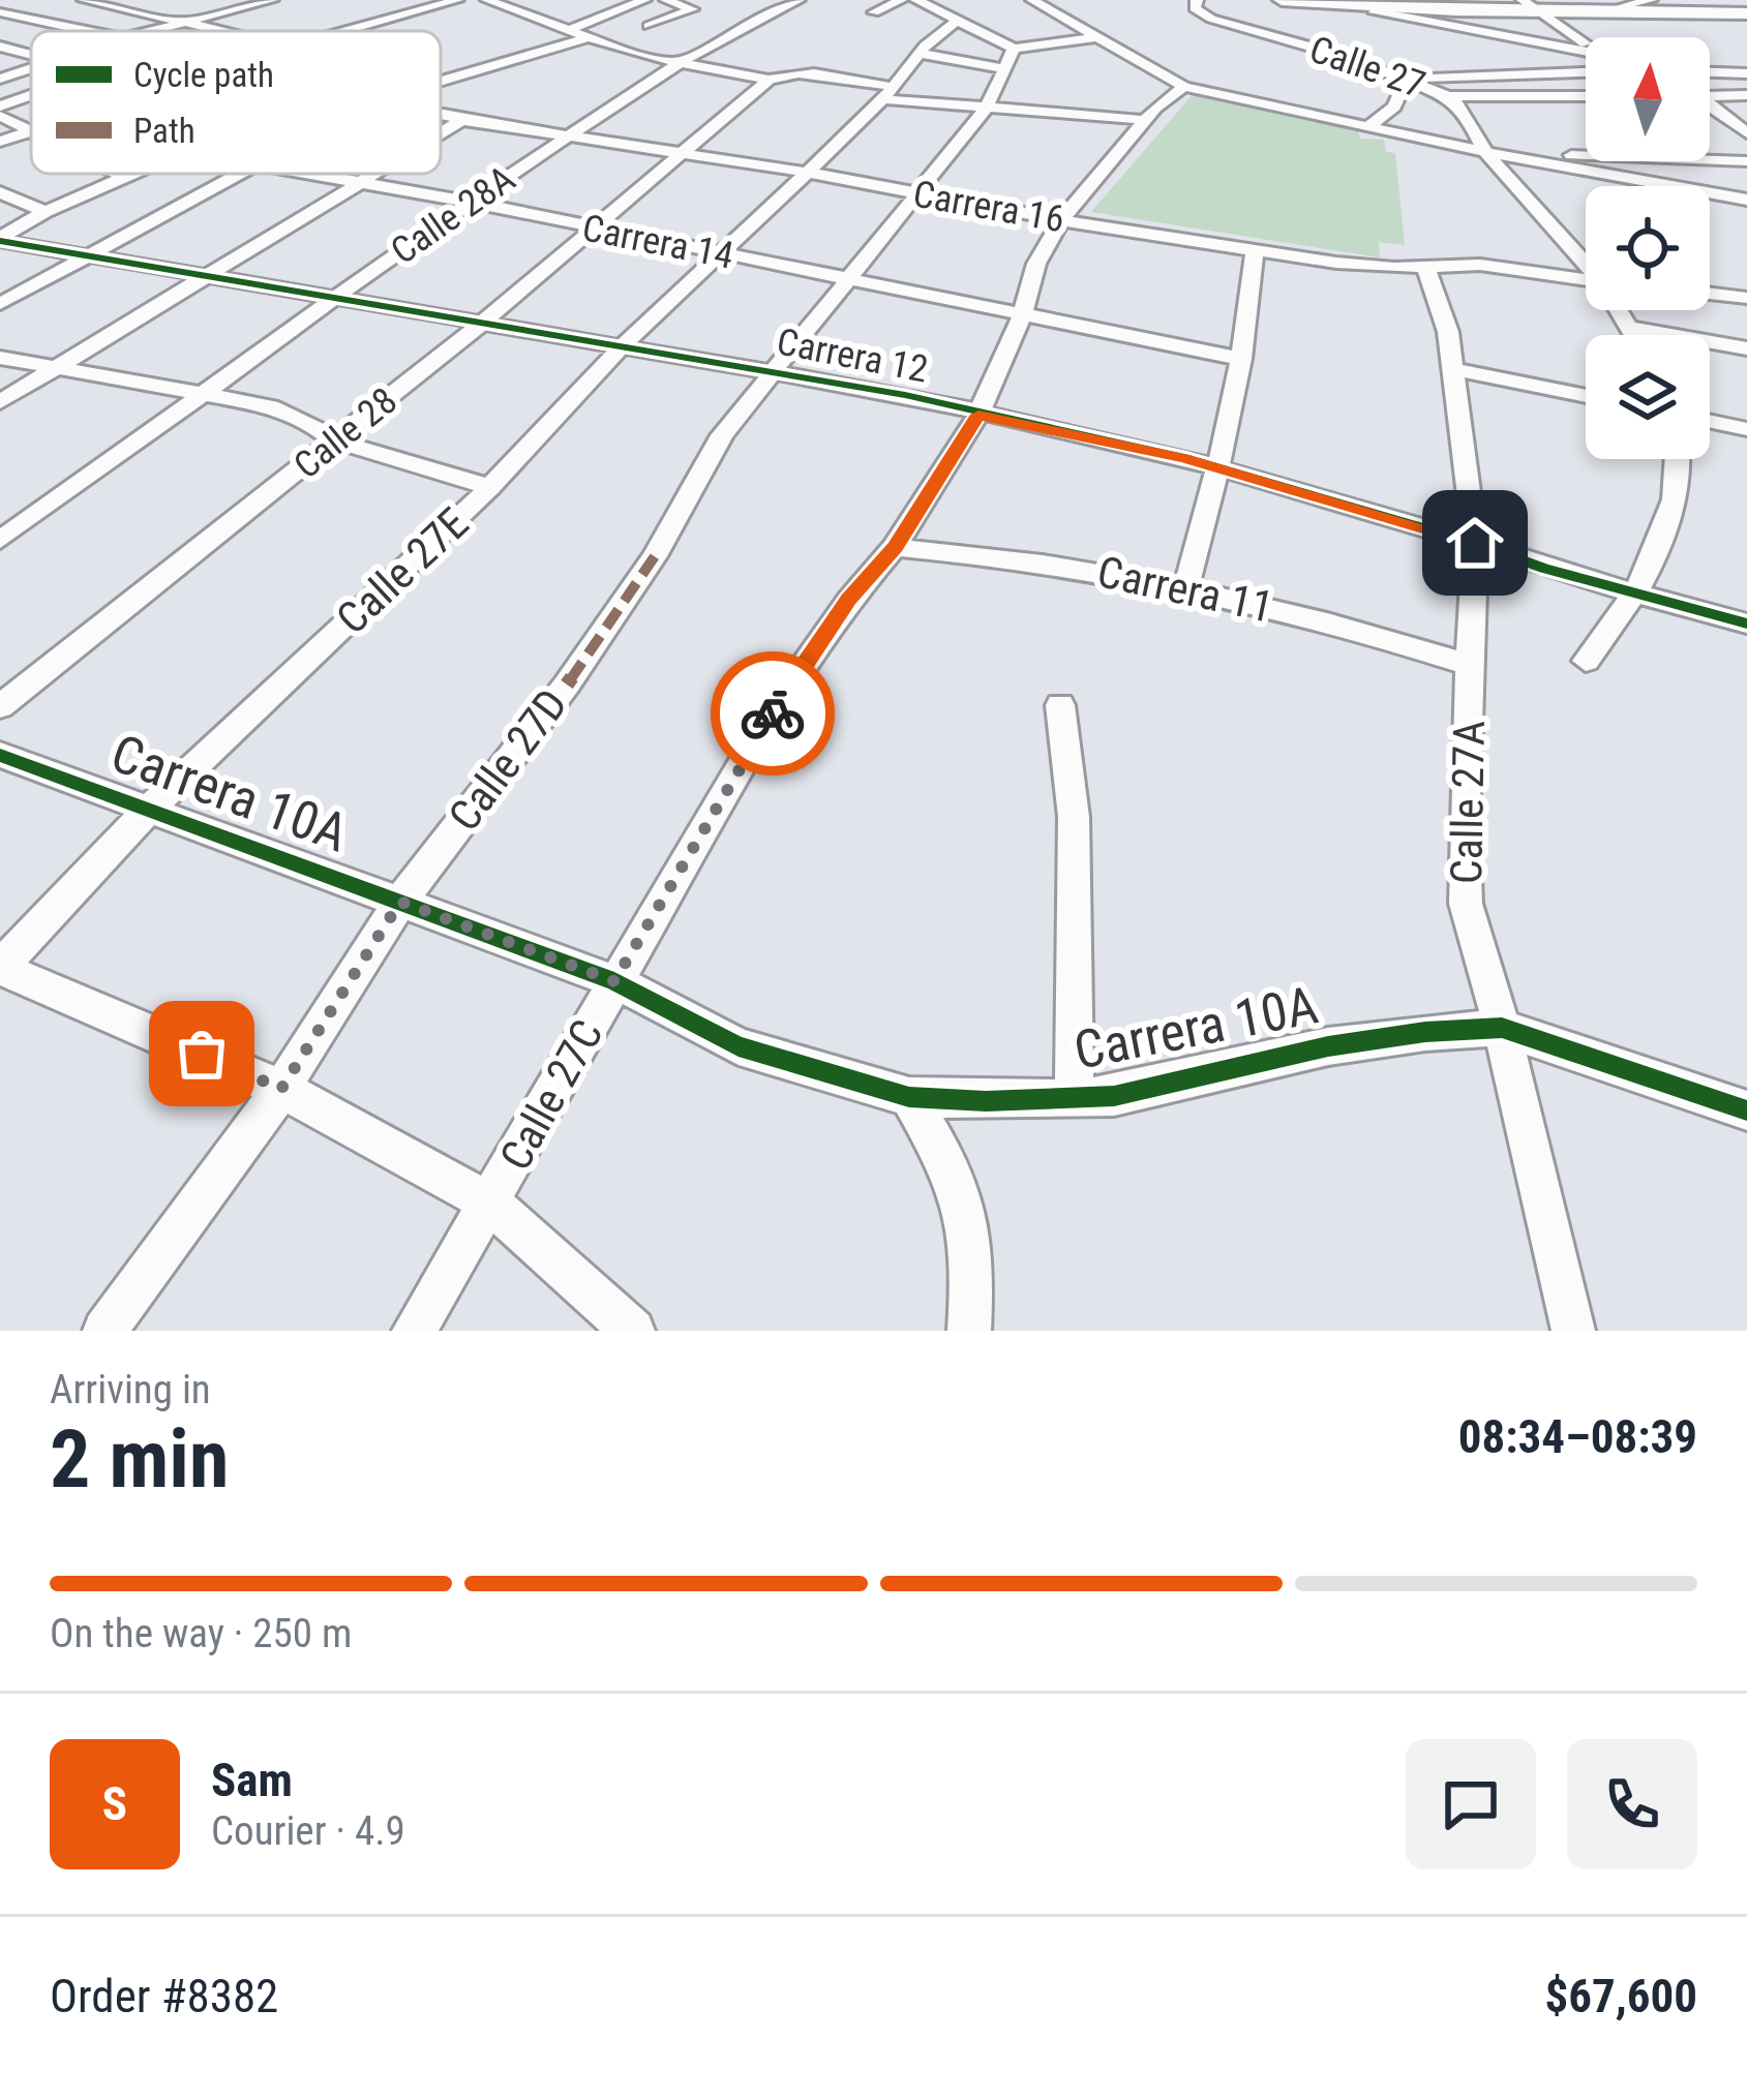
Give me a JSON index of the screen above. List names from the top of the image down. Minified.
{"streets":{"street":["Calle 27","Carrera 16","Calle 28A","Carrera 14","Carrera 12","Calle 28","Calle 27E","Carrera 11","Calle 27D","Carrera 10A","Calle 27A","Calle 27C"]},"crossings":[["Carrera 16","Calle 28A"],["Carrera 16","Calle 28"],["Carrera 16","Calle 27E"],["Carrera 16","Calle 27D"],["Carrera 16","Calle 27A"],["Carrera 16","Calle 27C"],["Calle 28A","Carrera 14"],["Calle 28A","Carrera 12"],["Carrera 14","Calle 28"],["Carrera 14","Calle 27E"],["Carrera 14","Calle 27D"],["Carrera 14","Calle 27C"],["Carrera 12","Calle 28"],["Carrera 12","Calle 27E"],["Carrera 12","Calle 27D"],["Carrera 12","Calle 27A"],["Carrera 12","Calle 27C"],["Calle 27E","Carrera 10A"],["Carrera 11","Calle 27A"],["Carrera 11","Calle 27C"],["Calle 27D","Carrera 10A"],["Carrera 10A","Calle 27A"],["Carrera 10A","Calle 27C"]],"legend":["Cycle path","Path"],"north":"top","page":{"heading":["2 min","Arriving in","08:34–08:39"],"panel":["Sam","Courier · 4.9","Order #8382","$67,600"],"bar":"On the way · 250 m","round":"S"}}
